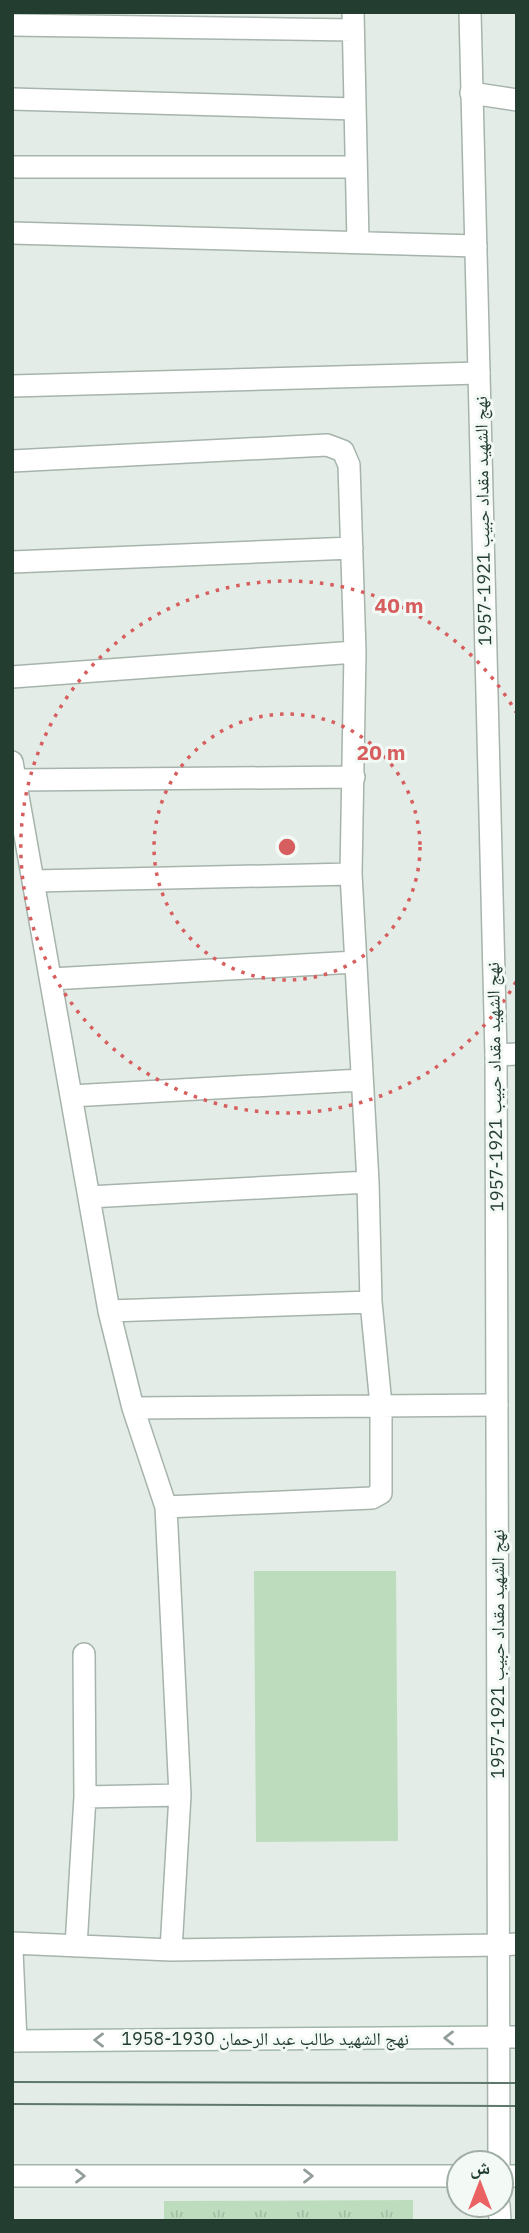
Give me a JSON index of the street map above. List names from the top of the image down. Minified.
{"streets":{"street":["نهج الشهيد مقداد حبيب 1921-1957","نهج الشهيد طالب عبد الرحمان 1930-1958"]},"crossings":[["نهج الشهيد مقداد حبيب 1921-1957","نهج الشهيد طالب عبد الرحمان 1930-1958"]],"north":"top","rings":["40 m","20 m"]}
